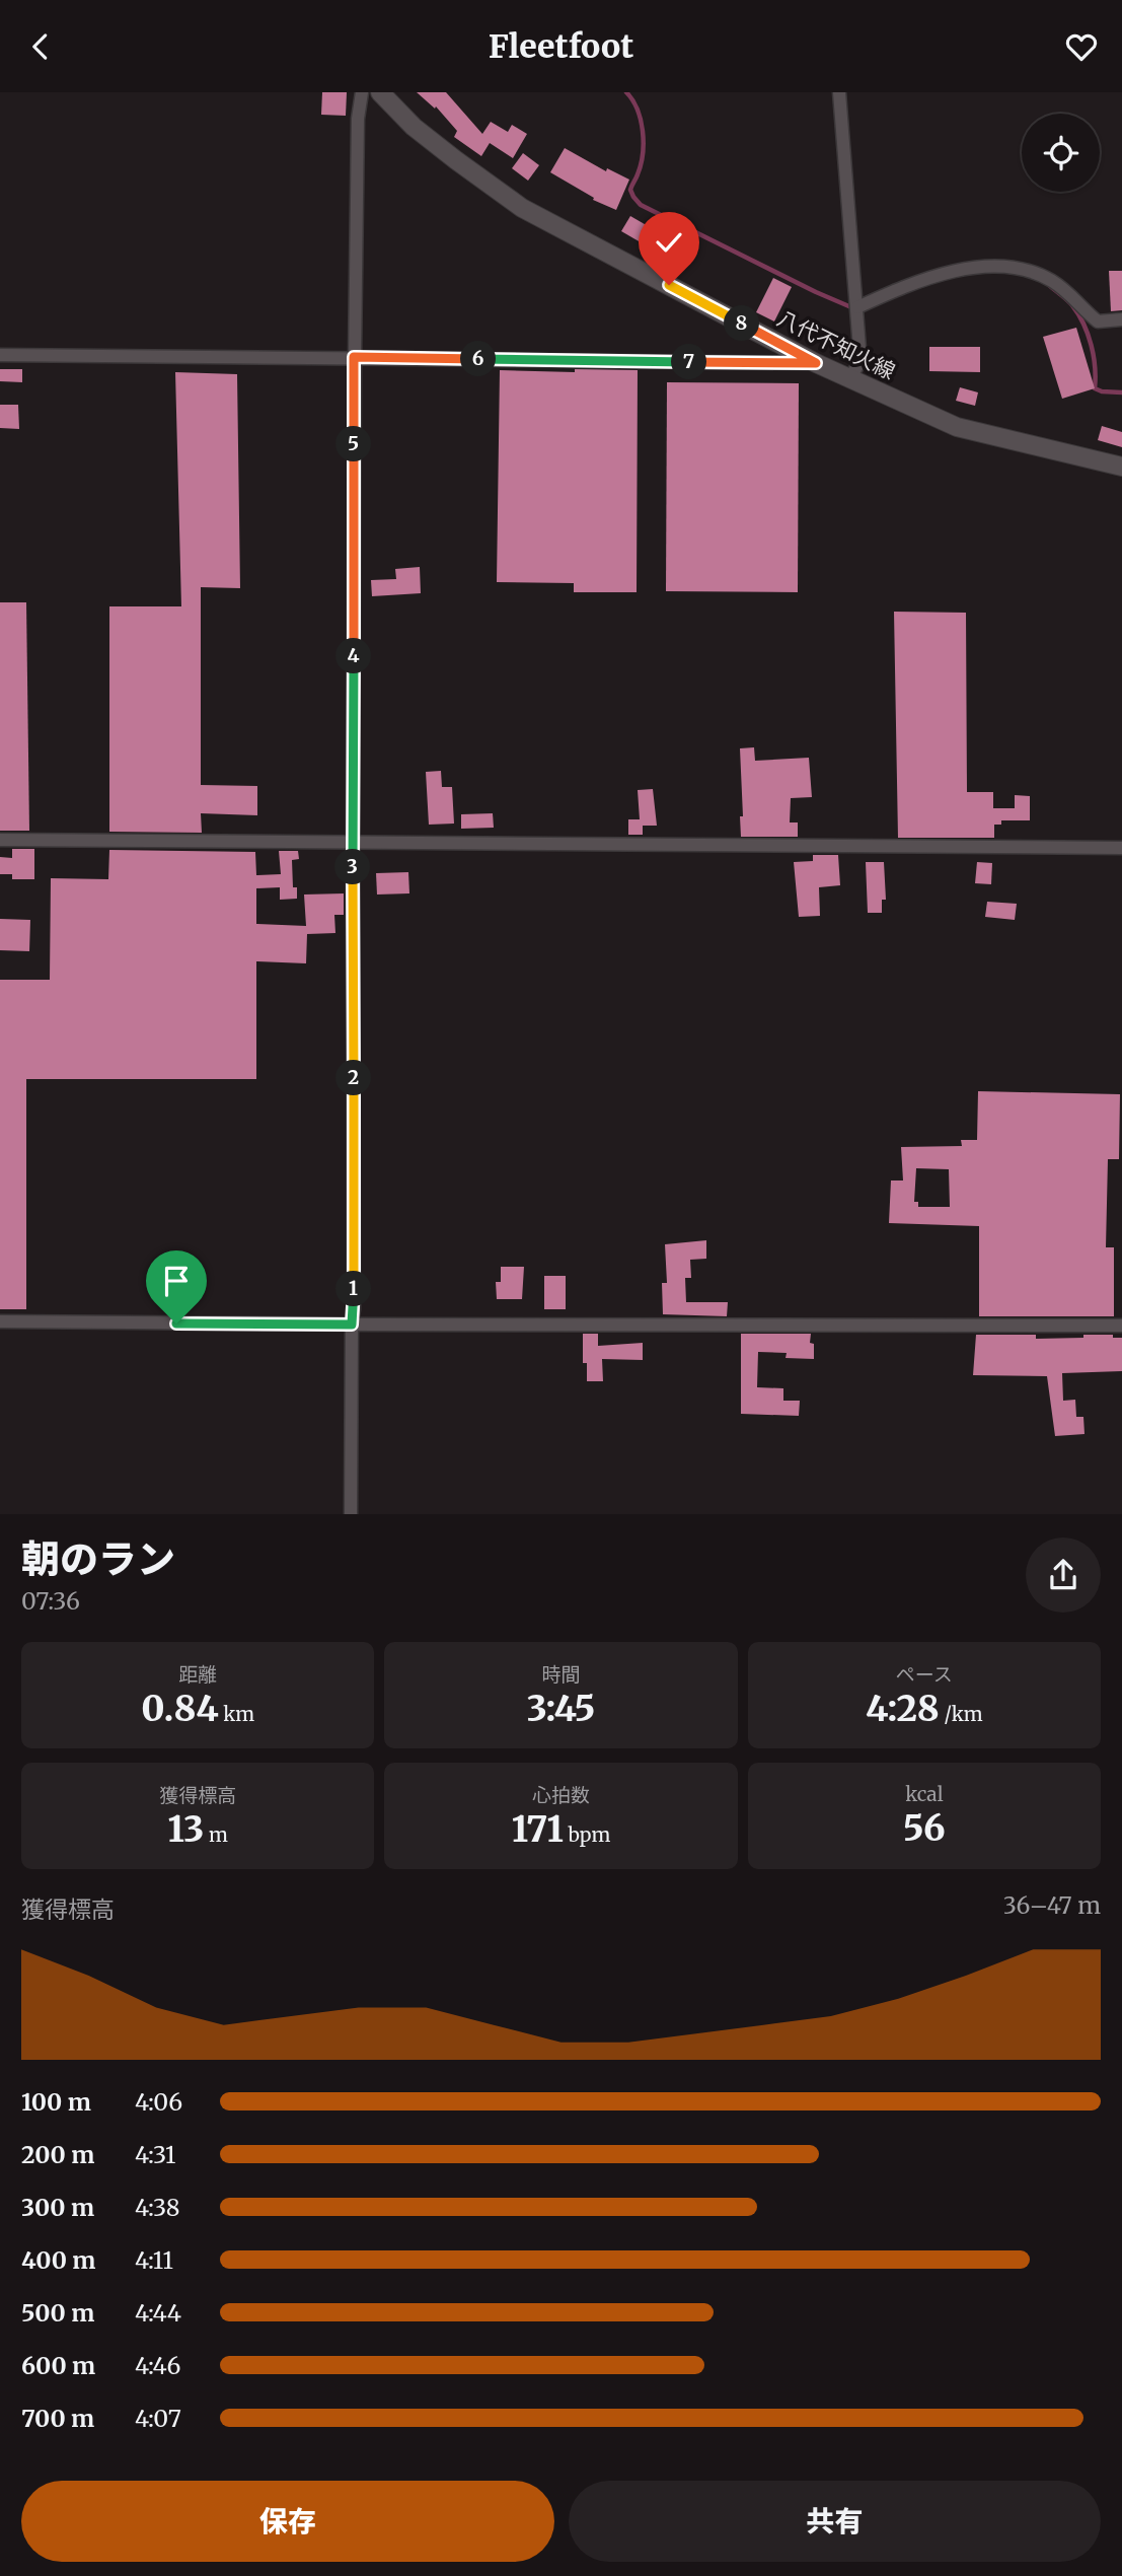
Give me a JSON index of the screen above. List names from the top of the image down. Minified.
{"streets":{"main road":["八代不知火線"]},"page":{"header":"Fleetfoot","pins":["8","6","7","5","4","3","2","1"],"heading":["朝のラン","07:36"],"stats":[["距離","0.84 km"],["時間","3:45"],["ペース","4:28 /km"],["獲得標高","13 m"],["心拍数","171 bpm"],["kcal","56"]],"chart":["獲得標高","36–47 m"],"list":[{"name":"100 m","note":"4:06"},{"name":"200 m","note":"4:31"},{"name":"300 m","note":"4:38"},{"name":"400 m","note":"4:11"},{"name":"500 m","note":"4:44"},{"name":"600 m","note":"4:46"},{"name":"700 m","note":"4:07"}],"buttons":["保存","共有"]}}
